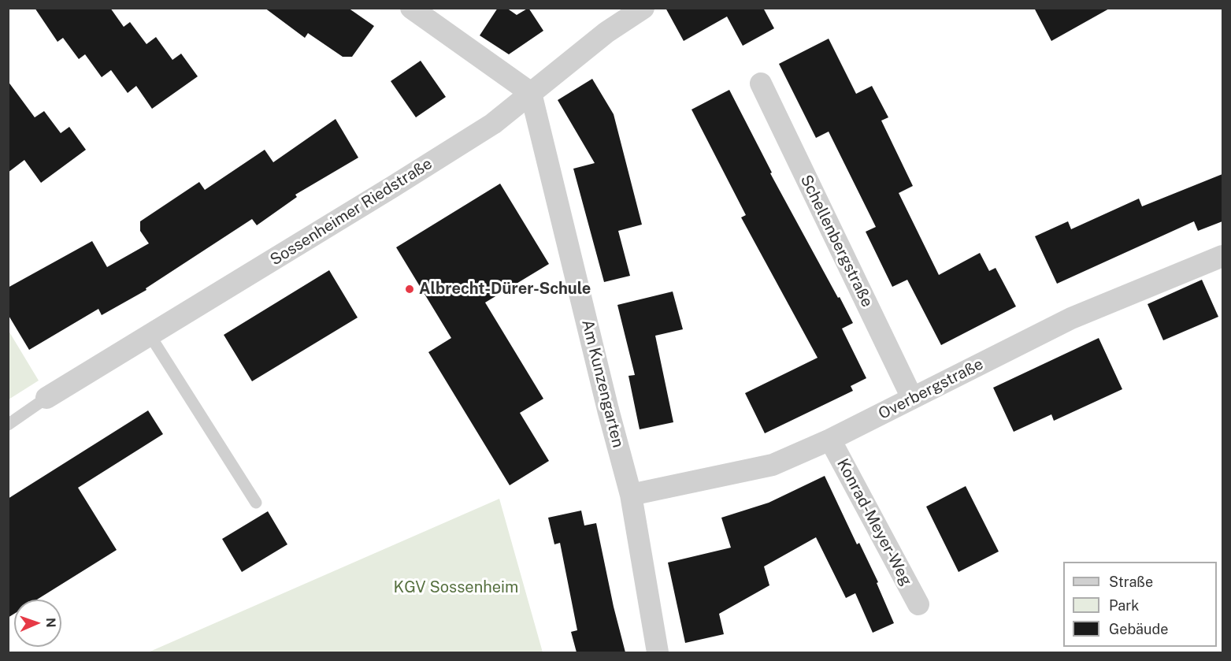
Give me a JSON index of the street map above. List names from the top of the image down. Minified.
{"streets":{"street":["Sossenheimer Riedstraße","Schellenbergstraße","Am Kunzengarten","Overbergstraße","Konrad-Meyer-Weg"]},"crossings":[["Sossenheimer Riedstraße","Am Kunzengarten"],["Schellenbergstraße","Overbergstraße"],["Am Kunzengarten","Overbergstraße"],["Overbergstraße","Konrad-Meyer-Weg"]],"parks":["KGV Sossenheim"],"places":["Albrecht-Dürer-Schule"],"legend":["Straße","Park","Gebäude"],"north":"right"}
